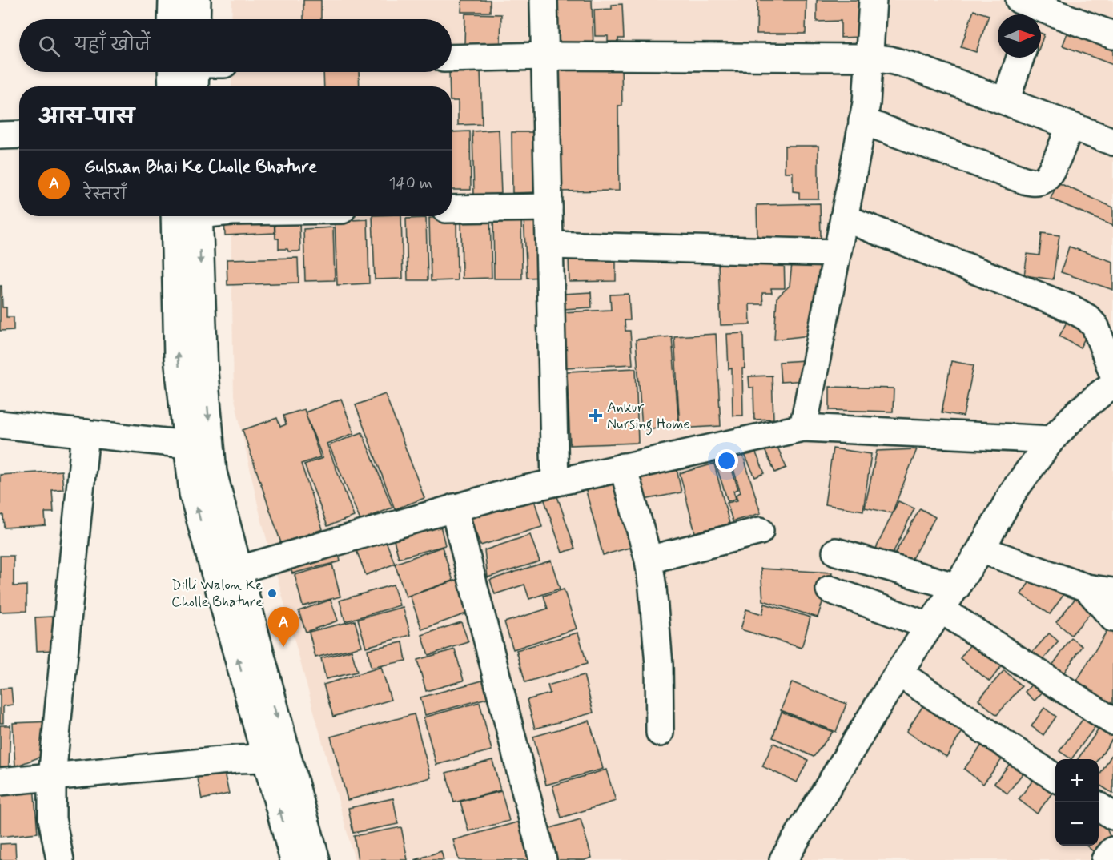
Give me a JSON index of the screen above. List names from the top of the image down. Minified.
{"places":{"health":["Ankur Nursing Home"],"other":["Dilli Walon Ke Cholle Bhature"]},"north":"right","page":{"search":"यहाँ खोजें","heading":"आस-पास","list":[{"mark":"A","name":"Gulshan Bhai Ke Cholle Bhature","note":"रेस्तराँ","value":"140 m"}],"pins":"A","map_buttons":["+","−"]}}
